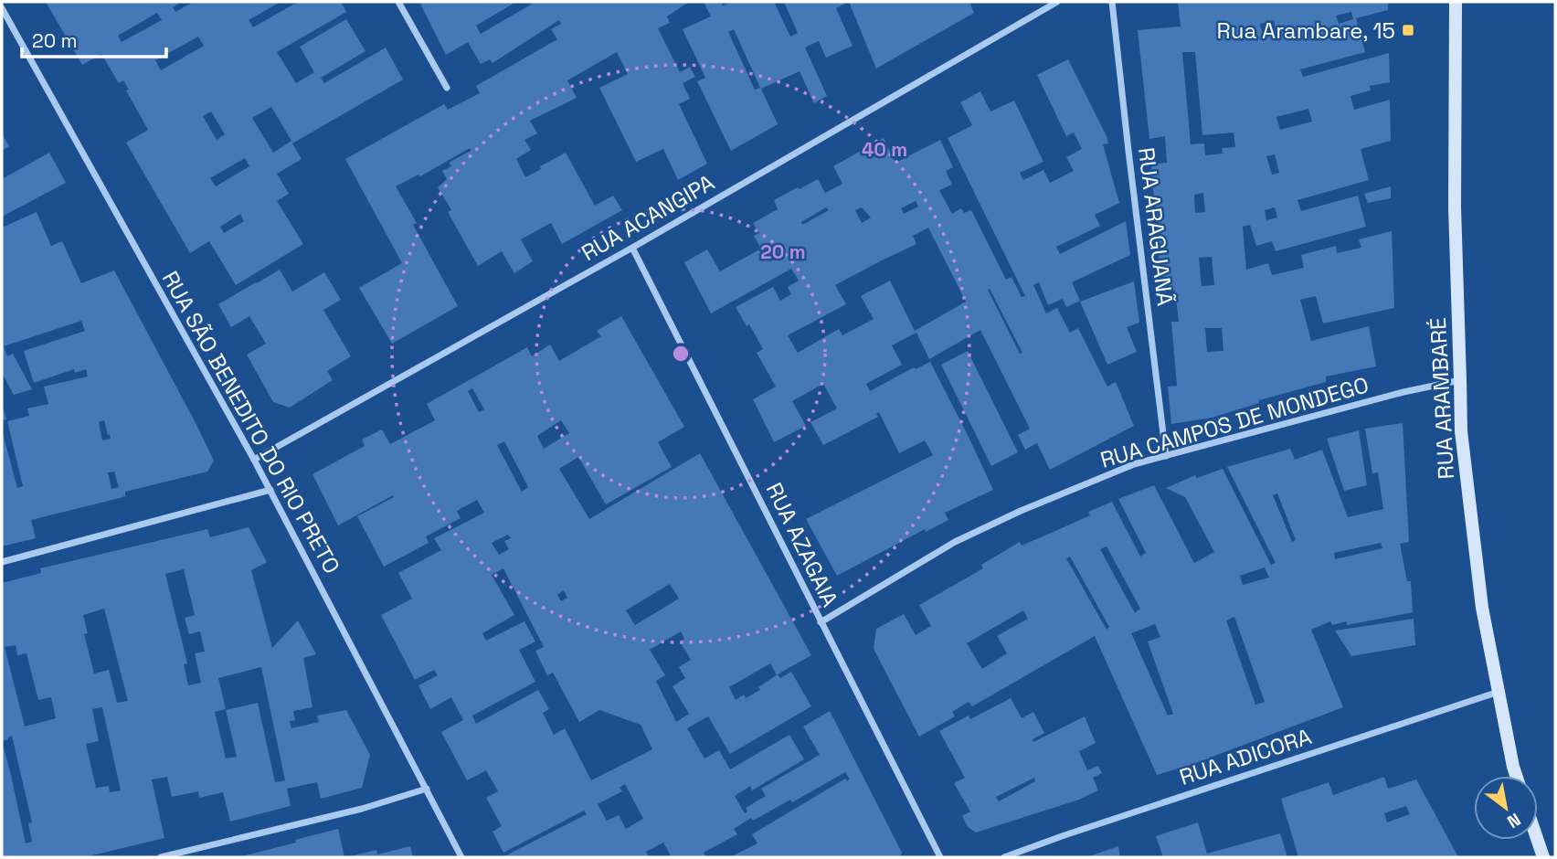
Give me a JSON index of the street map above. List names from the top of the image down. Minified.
{"streets":{"main road":["RUA ARAMBARÉ"],"street":["RUA ACANGIPA","RUA ARAGUANÃ","RUA SÃO BENEDITO DO RIO PRETO","RUA CAMPOS DE MONDEGO","RUA AZAGAIA","RUA ADICORA"]},"crossings":[["RUA ACANGIPA","RUA SÃO BENEDITO DO RIO PRETO"],["RUA ACANGIPA","RUA AZAGAIA"],["RUA ARAGUANÃ","RUA CAMPOS DE MONDEGO"],["RUA ARAMBARÉ","RUA CAMPOS DE MONDEGO"],["RUA ARAMBARÉ","RUA ADICORA"],["RUA CAMPOS DE MONDEGO","RUA AZAGAIA"]],"places":{"transit":["Rua Arambare, 15"]},"scale_bar":"20 m","north":"bottom right","rings":["40 m","20 m"]}
